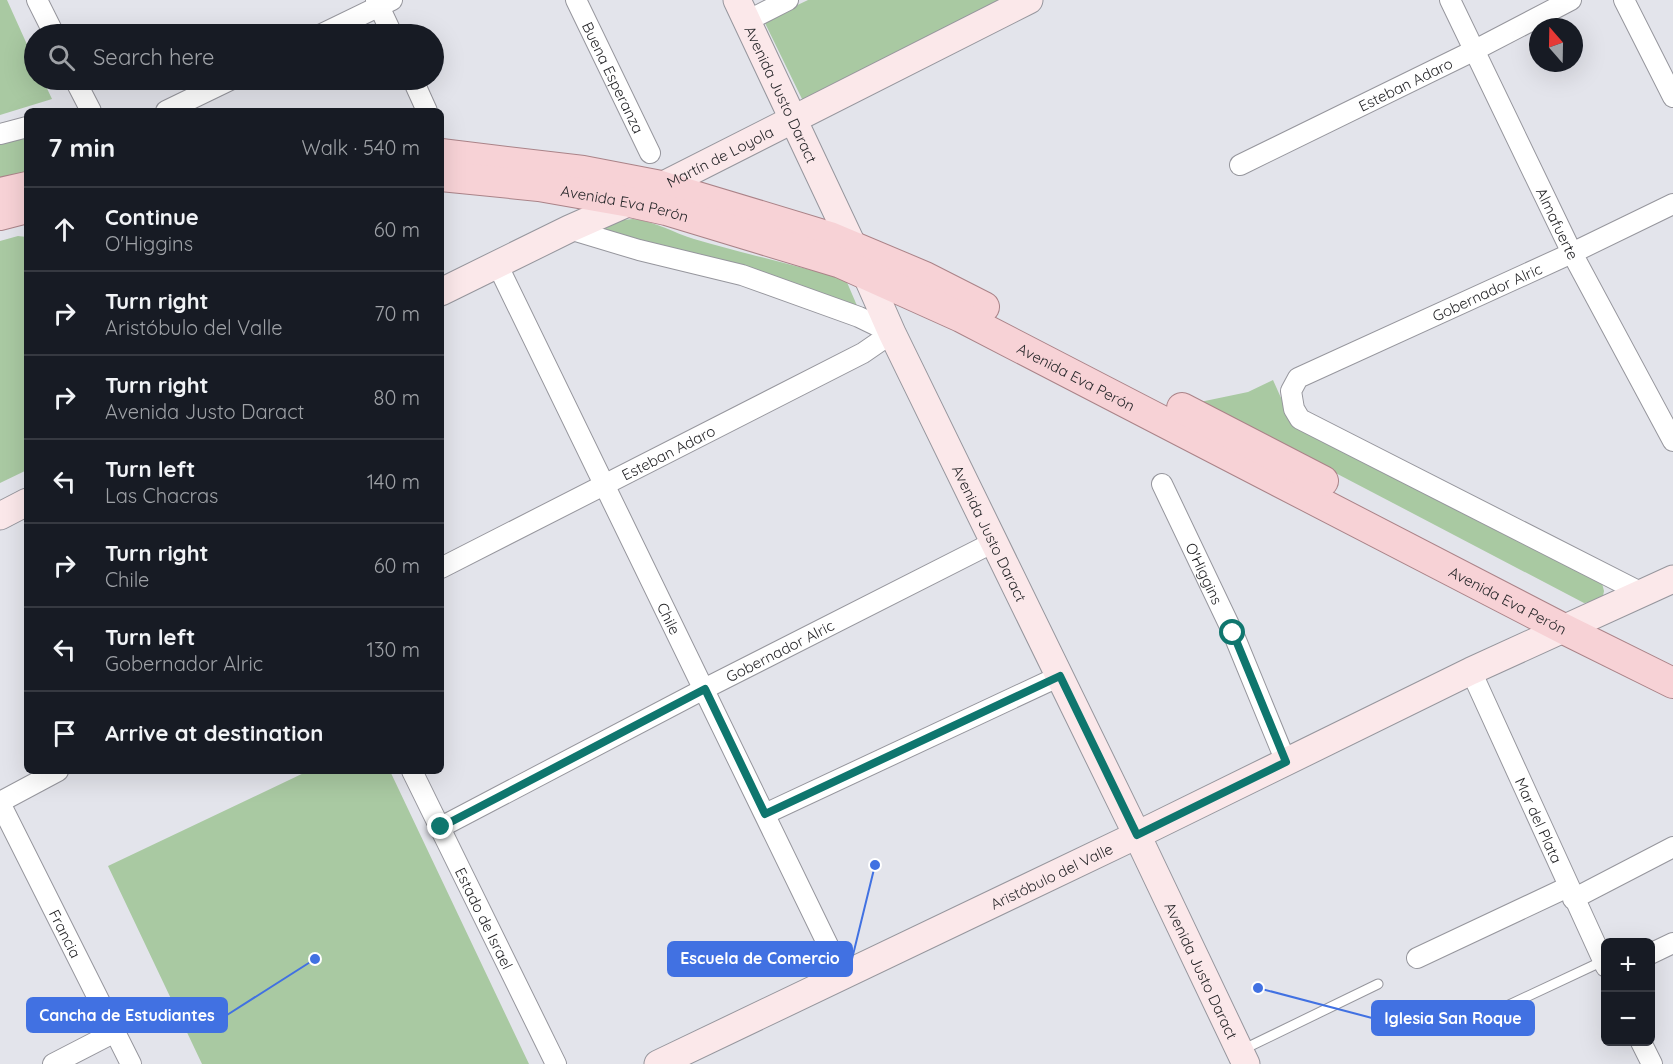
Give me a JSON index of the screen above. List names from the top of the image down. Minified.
{"streets":{"main road":["Avenida Justo Daract","Martín de Loyola","Avenida Eva Perón","Aristóbulo del Valle"],"street":["Buena Esperanza","Esteban Adaro","Almafuerte","Gobernador Alric","O'Higgins","Chile","Mar del Plata","Estado de Israel","Francia"]},"crossings":[["Esteban Adaro","Avenida Justo Daract"],["Esteban Adaro","Almafuerte"],["Esteban Adaro","Chile"],["Avenida Justo Daract","Martín de Loyola"],["Avenida Justo Daract","Avenida Eva Perón"],["Avenida Justo Daract","Gobernador Alric"],["Avenida Justo Daract","Aristóbulo del Valle"],["Martín de Loyola","Avenida Eva Perón"],["Martín de Loyola","Chile"],["Avenida Eva Perón","Aristóbulo del Valle"],["Almafuerte","Gobernador Alric"],["Gobernador Alric","Chile"],["Gobernador Alric","Aristóbulo del Valle"],["Gobernador Alric","Estado de Israel"],["O'Higgins","Aristóbulo del Valle"],["Chile","Aristóbulo del Valle"],["Mar del Plata","Aristóbulo del Valle"]],"places":["Escuela de Comercio","Cancha de Estudiantes","Iglesia San Roque"],"north":"top","page":{"search":"Search here","heading":["7 min","Walk · 540 m"],"list":[["Continue","O'Higgins","60 m"],["Turn right","Aristóbulo del Valle","70 m"],["Turn right","Avenida Justo Daract","80 m"],["Turn left","Las Chacras","140 m"],["Turn right","Chile","60 m"],["Turn left","Gobernador Alric","130 m"],"Arrive at destination"],"map_buttons":["+","−"]}}
